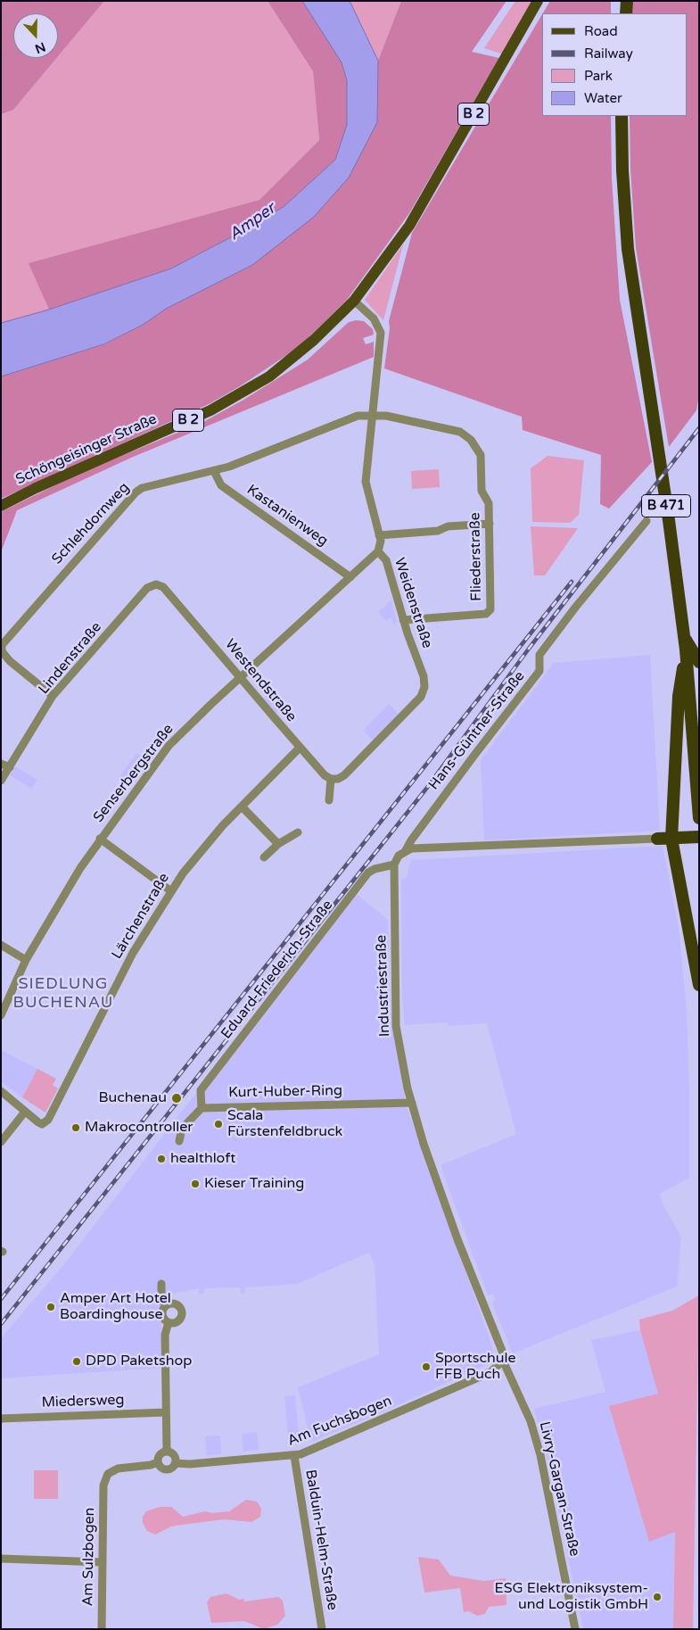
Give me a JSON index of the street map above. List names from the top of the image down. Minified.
{"streets":{"highway":["B 471"],"main road":["B 2","Schöngeisinger Straße"],"street":["Kastanienweg","Schlehdornweg","Fliederstraße","Weidenstraße","Lindenstraße","Westendstraße","Hans-Güntner-Straße","Senserbergstraße","Lärchenstraße","Eduard-Friederich-Straße","Industriestraße","Kurt-Huber-Ring","Miedersweg","Am Fuchsbogen","Livry-Gargan-Straße","Balduin-Helm-Straße","Am Sulzbogen"]},"crossings":[["Schöngeisinger Straße","Weidenstraße"],["Kastanienweg","Schlehdornweg"],["Kastanienweg","Senserbergstraße"],["Schlehdornweg","Fliederstraße"],["Schlehdornweg","Weidenstraße"],["Schlehdornweg","Lindenstraße"],["Fliederstraße","Weidenstraße"],["Weidenstraße","Westendstraße"],["Weidenstraße","Senserbergstraße"],["Lindenstraße","Westendstraße"],["Westendstraße","Senserbergstraße"],["Westendstraße","Lärchenstraße"],["Eduard-Friederich-Straße","Industriestraße"],["Eduard-Friederich-Straße","Kurt-Huber-Ring"],["Industriestraße","Kurt-Huber-Ring"],["Industriestraße","Am Fuchsbogen"],["Industriestraße","Livry-Gargan-Straße"],["Am Fuchsbogen","Livry-Gargan-Straße"],["Am Fuchsbogen","Balduin-Helm-Straße"],["Am Fuchsbogen","Am Sulzbogen"]],"districts":["SIEDLUNG BUCHENAU"],"water":["Amper"],"places":["Buchenau","Scala Fürstenfeldbruck","Makrocontroller","healthloft","Kieser Training","Amper Art Hotel Boardinghouse","DPD Paketshop","Sportschule FFB Puch","ESG Elektroniksystem- und Logistik GmbH"],"legend":["Road","Railway","Park","Water"],"north":"bottom"}
